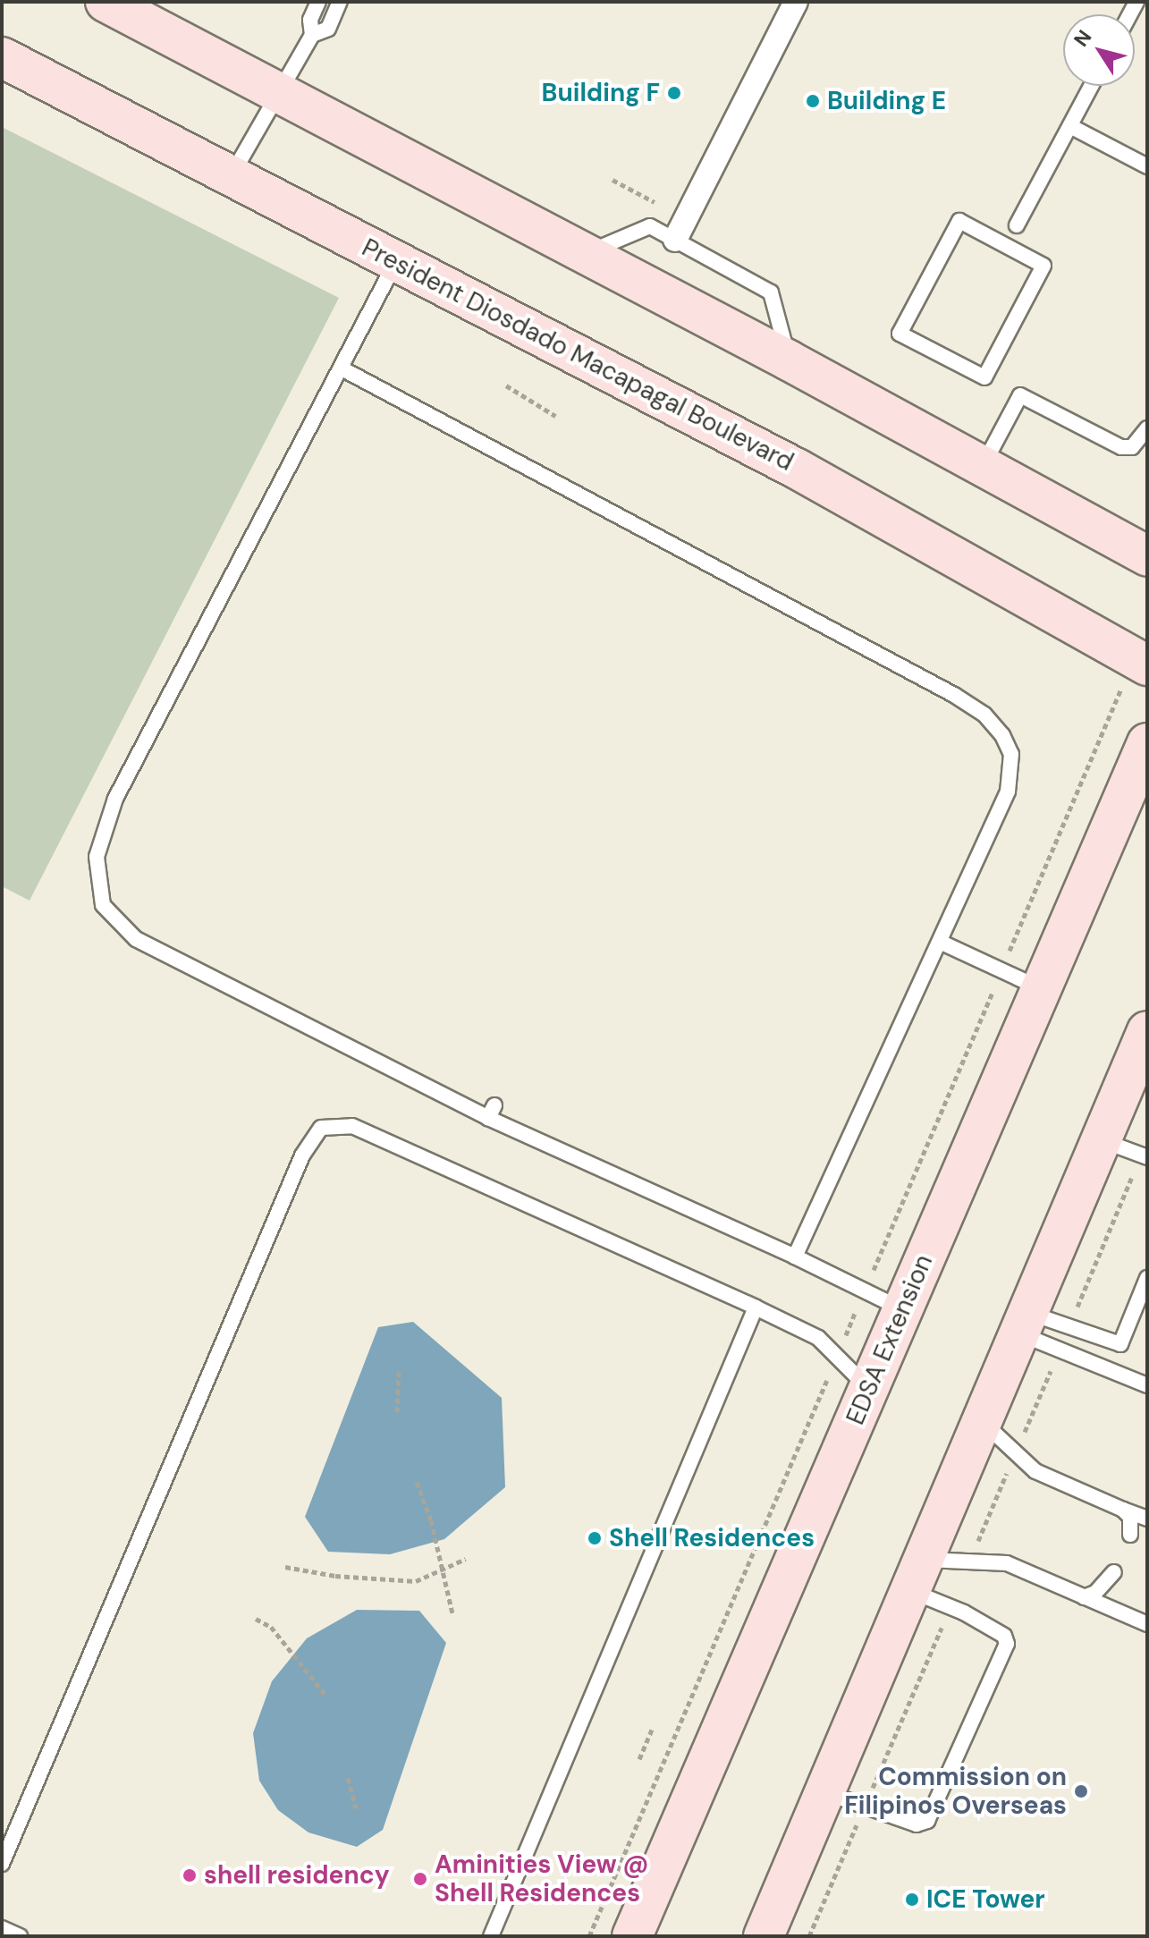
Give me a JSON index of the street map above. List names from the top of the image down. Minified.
{"streets":{"main road":["President Diosdado Macapagal Boulevard","EDSA Extension"]},"places":["Building F","Building E","Shell Residences","Commission on Filipinos Overseas","shell residency","Aminities View @ Shell Residences","ICE Tower"],"north":"top left"}
